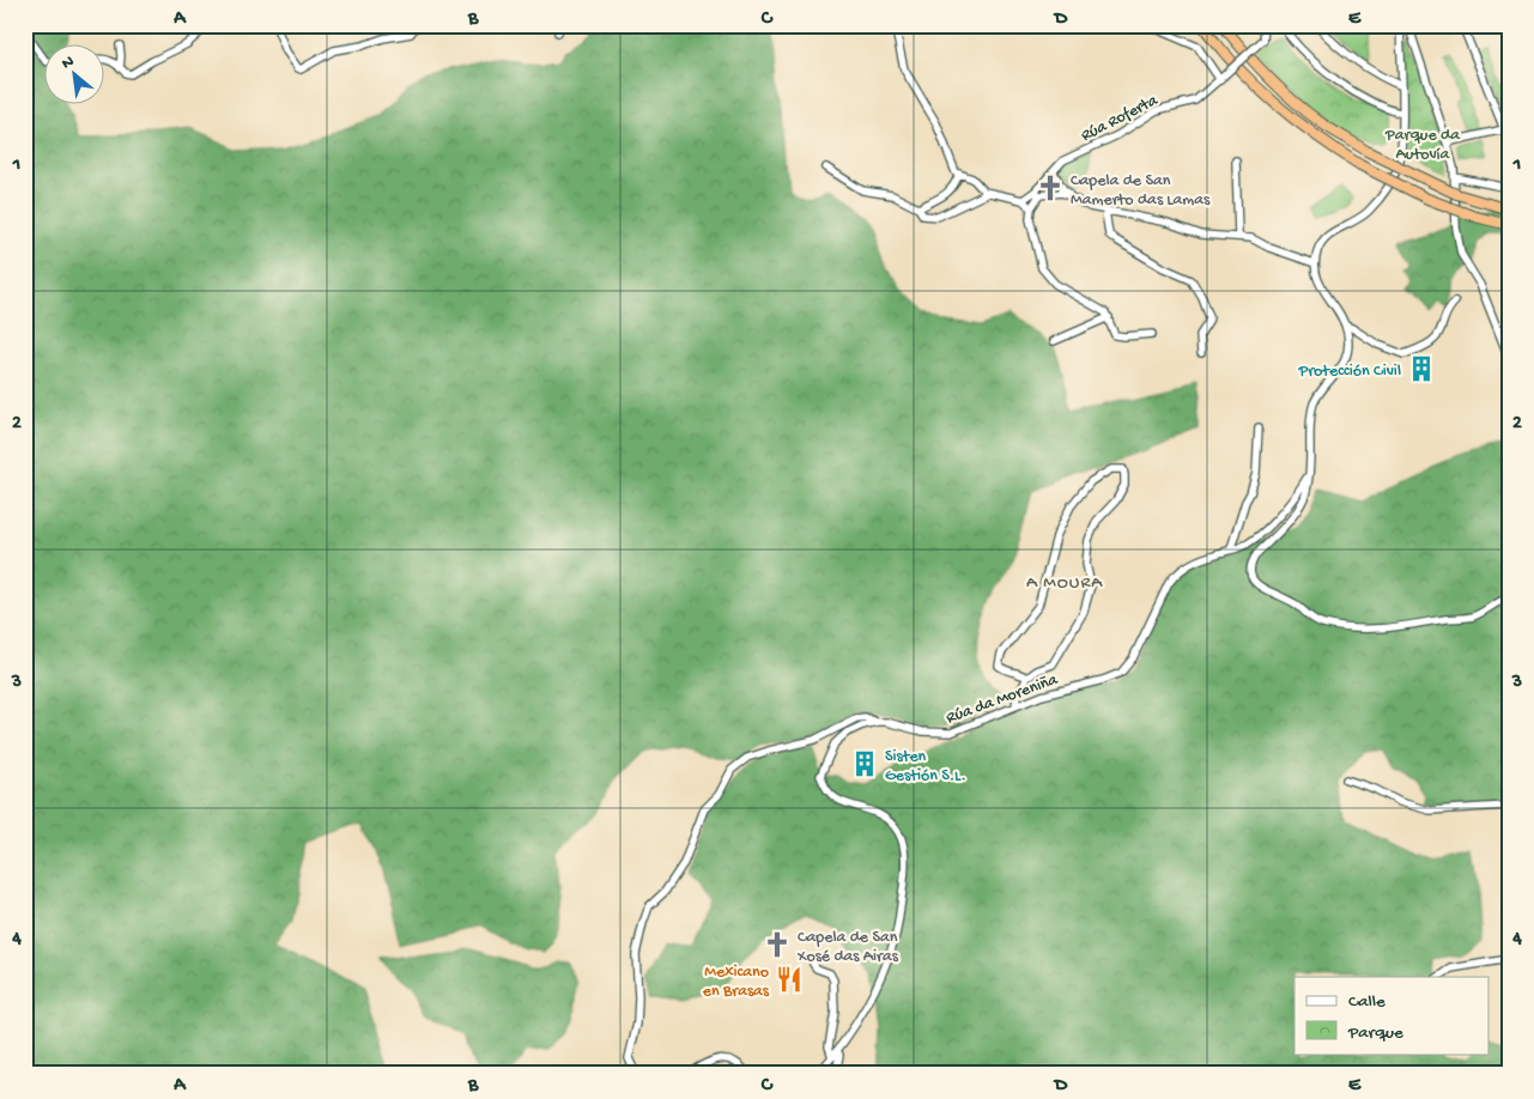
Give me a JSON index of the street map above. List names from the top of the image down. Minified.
{"streets":{"street":["Rúa Roferta","Rúa da Moreniña"]},"districts":["A MOURA"],"parks":["Parque da Autovía"],"places":{"church":["Capela de San Mamerto das Lamas","Capela de San Xosé das Airas"],"building":["Protección Civil","Sisten Gestión S.L."],"restaurant":["Mexicano en Brasas"]},"legend":["Calle","Parque"],"north":"top left","grid":{"columns":["A","B","C","D","E"],"rows":["1","2","3","4"]}}
